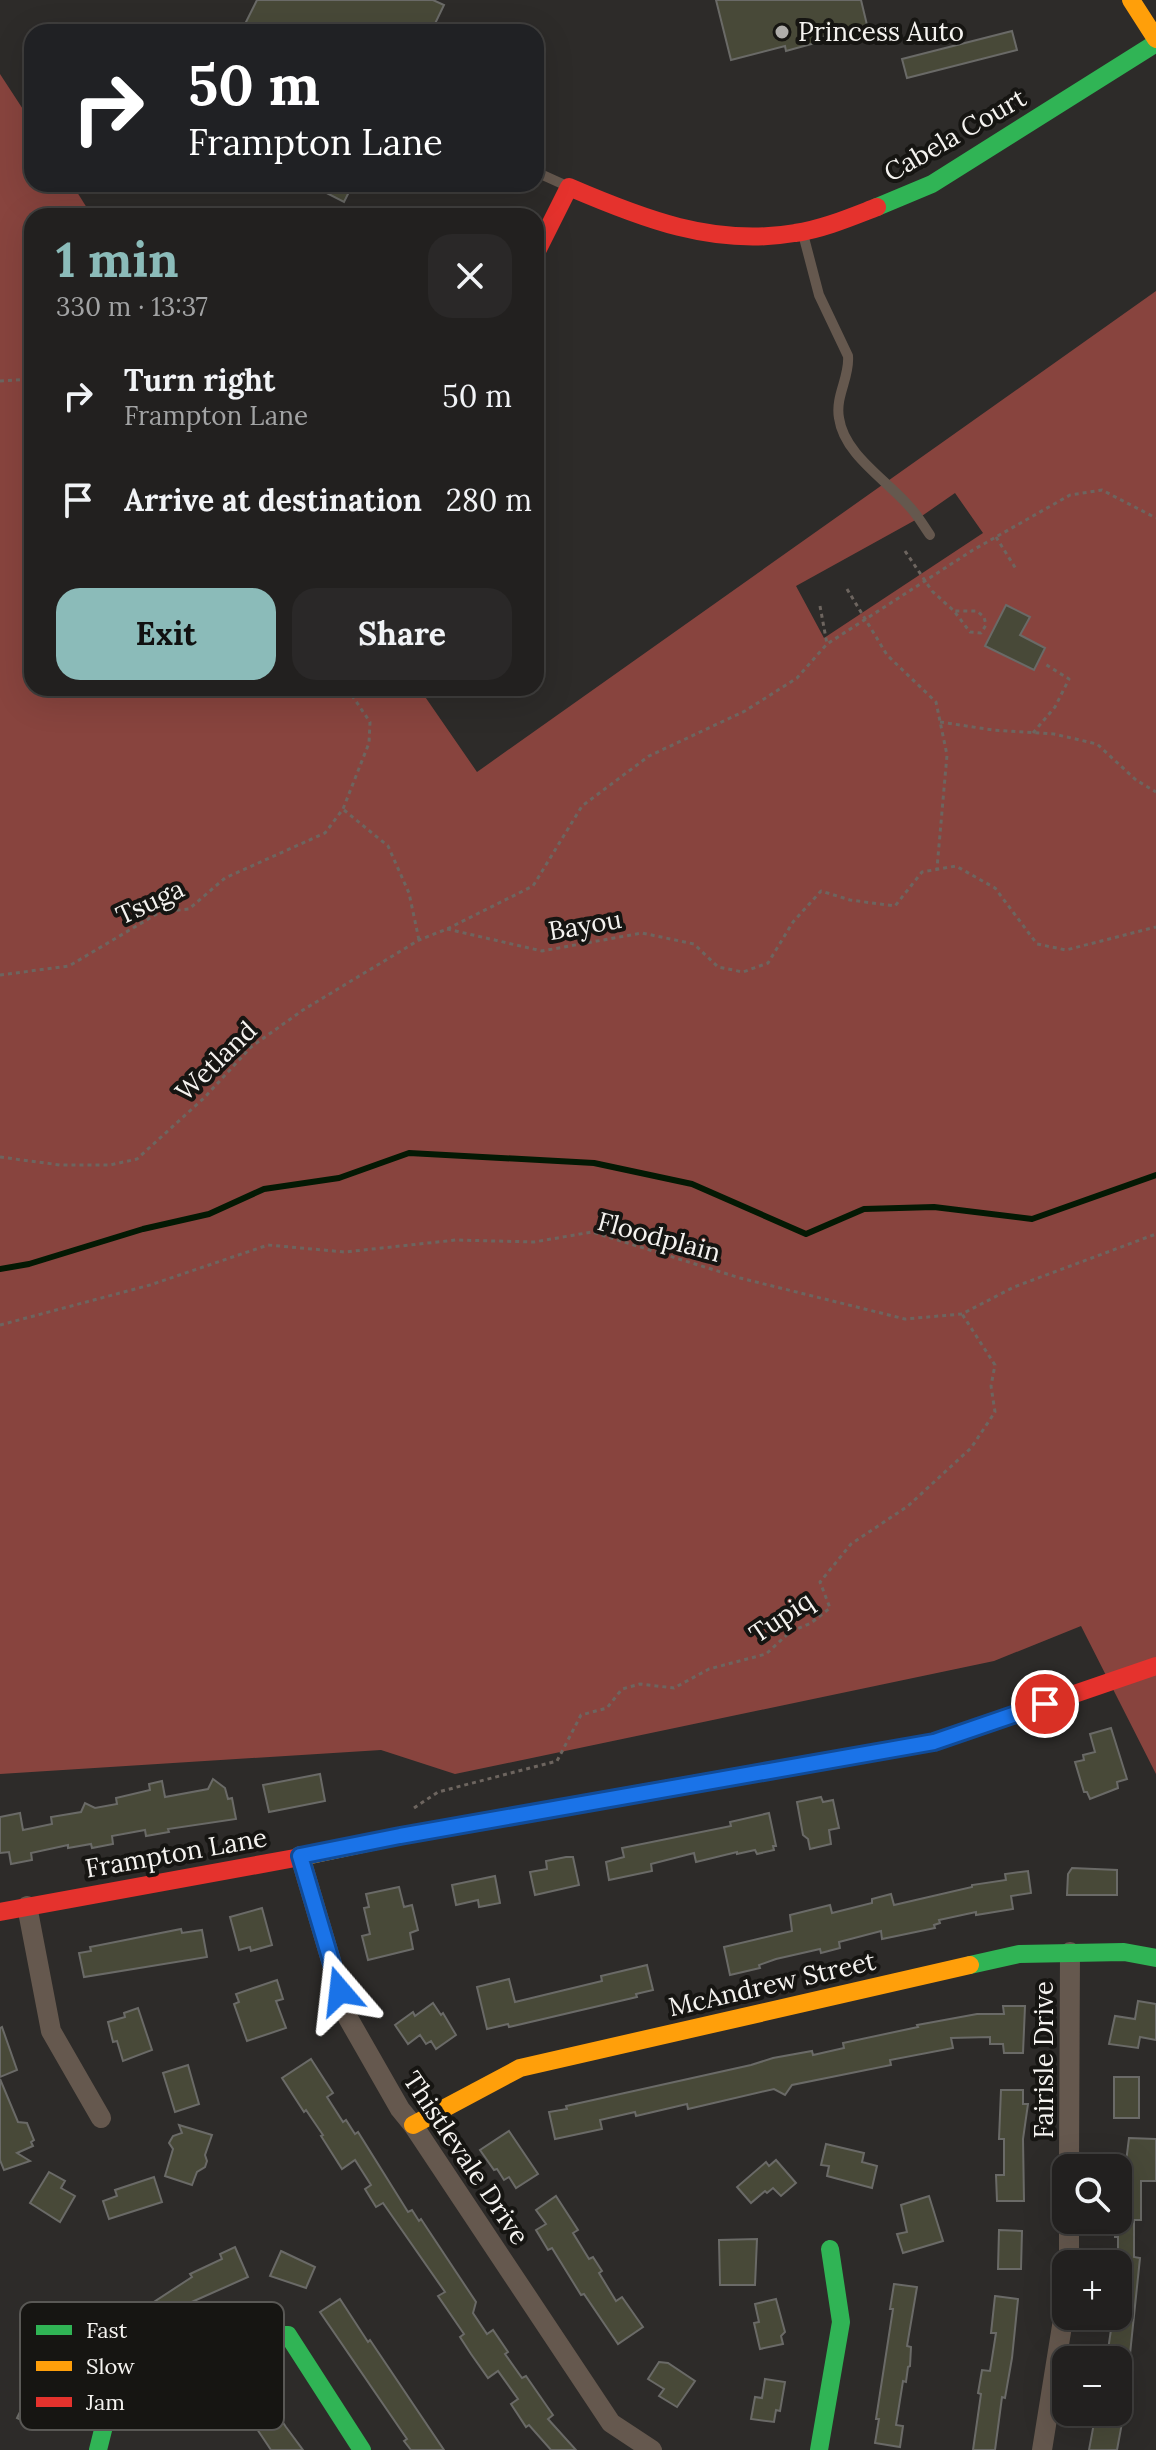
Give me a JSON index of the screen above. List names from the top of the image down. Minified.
{"streets":{"street":["Cabela Court","Frampton Lane","McAndrew Street","Fairisle Drive","Thistlevale Drive"],"path":["Tsuga","Bayou","Wetland","Floodplain","Tupiq"]},"crossings":[["Bayou","Wetland"],["Floodplain","Tupiq"],["Tupiq","Frampton Lane"],["Frampton Lane","Thistlevale Drive"],["McAndrew Street","Fairisle Drive"],["McAndrew Street","Thistlevale Drive"]],"places":["Princess Auto"],"legend":["Fast","Slow","Jam"],"page":{"turn":["50 m","Frampton Lane"],"heading":["1 min","330 m · 13:37"],"list":[{"name":"Turn right","note":"Frampton Lane","value":"50 m"},{"name":"Arrive at destination","value":"280 m"}],"buttons":["Exit","Share"],"map_buttons":["+","−"]}}
